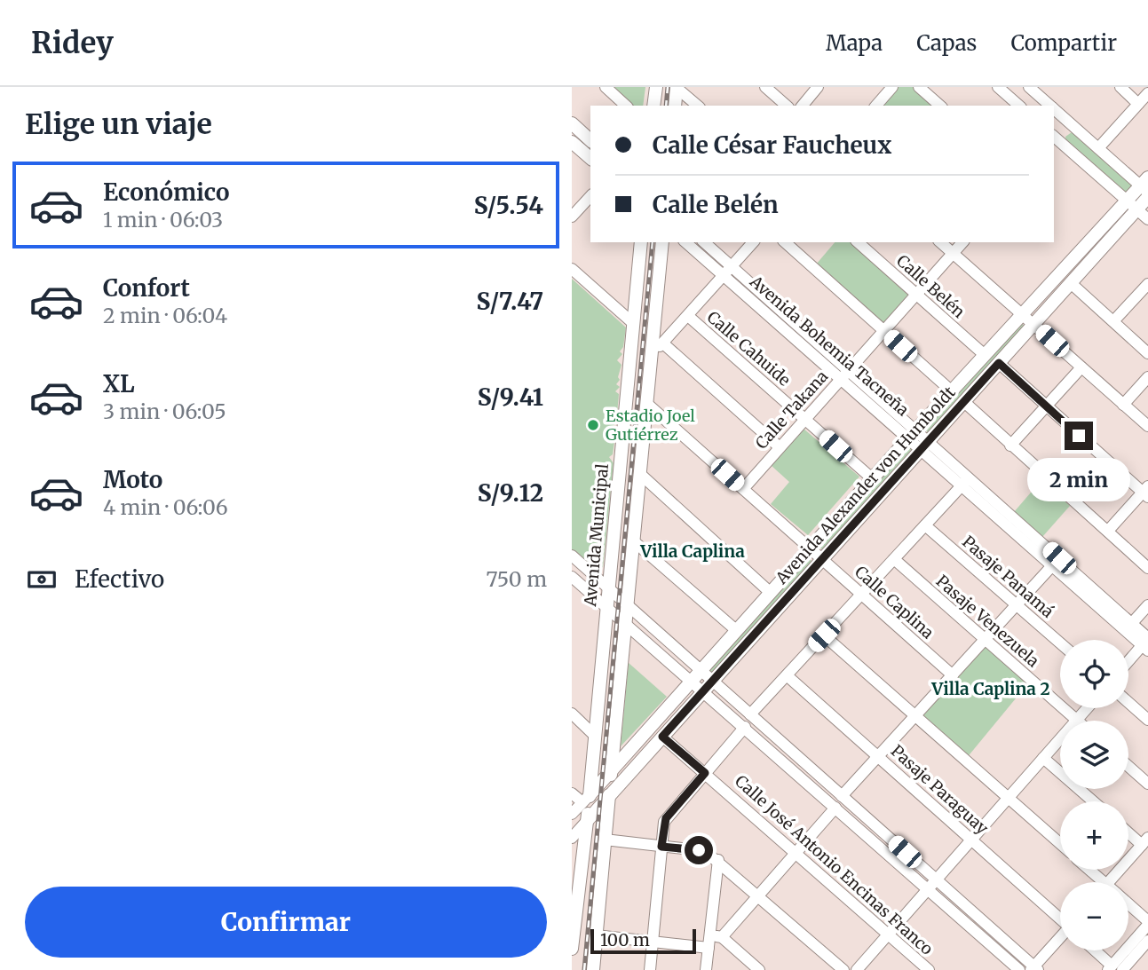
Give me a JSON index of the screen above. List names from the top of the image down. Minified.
{"streets":{"main road":["Avenida Alexander von Humboldt","Avenida Municipal"],"street":["Calle Belén","Avenida Bohemia Tacneña","Calle Cahuide","Calle Takana","Pasaje Panamá","Calle Caplina","Pasaje Venezuela","Pasaje Paraguay","Calle José Antonio Encinas Franco"]},"crossings":[["Calle Belén","Calle Takana"],["Calle Belén","Avenida Alexander von Humboldt"],["Avenida Bohemia Tacneña","Calle Takana"],["Avenida Bohemia Tacneña","Avenida Alexander von Humboldt"],["Calle Cahuide","Calle Takana"],["Calle Cahuide","Avenida Alexander von Humboldt"],["Calle Takana","Calle Caplina"],["Avenida Alexander von Humboldt","Avenida Municipal"],["Avenida Alexander von Humboldt","Calle Caplina"],["Avenida Alexander von Humboldt","Calle José Antonio Encinas Franco"],["Avenida Municipal","Calle Caplina"]],"districts":["Villa Caplina","Villa Caplina 2"],"places":["Estadio Joel Gutiérrez"],"scale_bar":"100 m","page":{"header":"Ridey","nav":["Mapa","Capas","Compartir"],"heading":"Elige un viaje","banner":["Calle César Faucheux","Calle Belén"],"list":[{"name":"Económico","note":"1 min · 06:03","value":"S/5.54"},{"name":"Confort","note":"2 min · 06:04","value":"S/7.47"},{"name":"XL","note":"3 min · 06:05","value":"S/9.41"},{"name":"Moto","note":"4 min · 06:06","value":"S/9.12"}],"bubble":"2 min","pay":["Efectivo","750 m"],"map_buttons":["+","−"],"buttons":"Confirmar","scale":"100 m"}}
